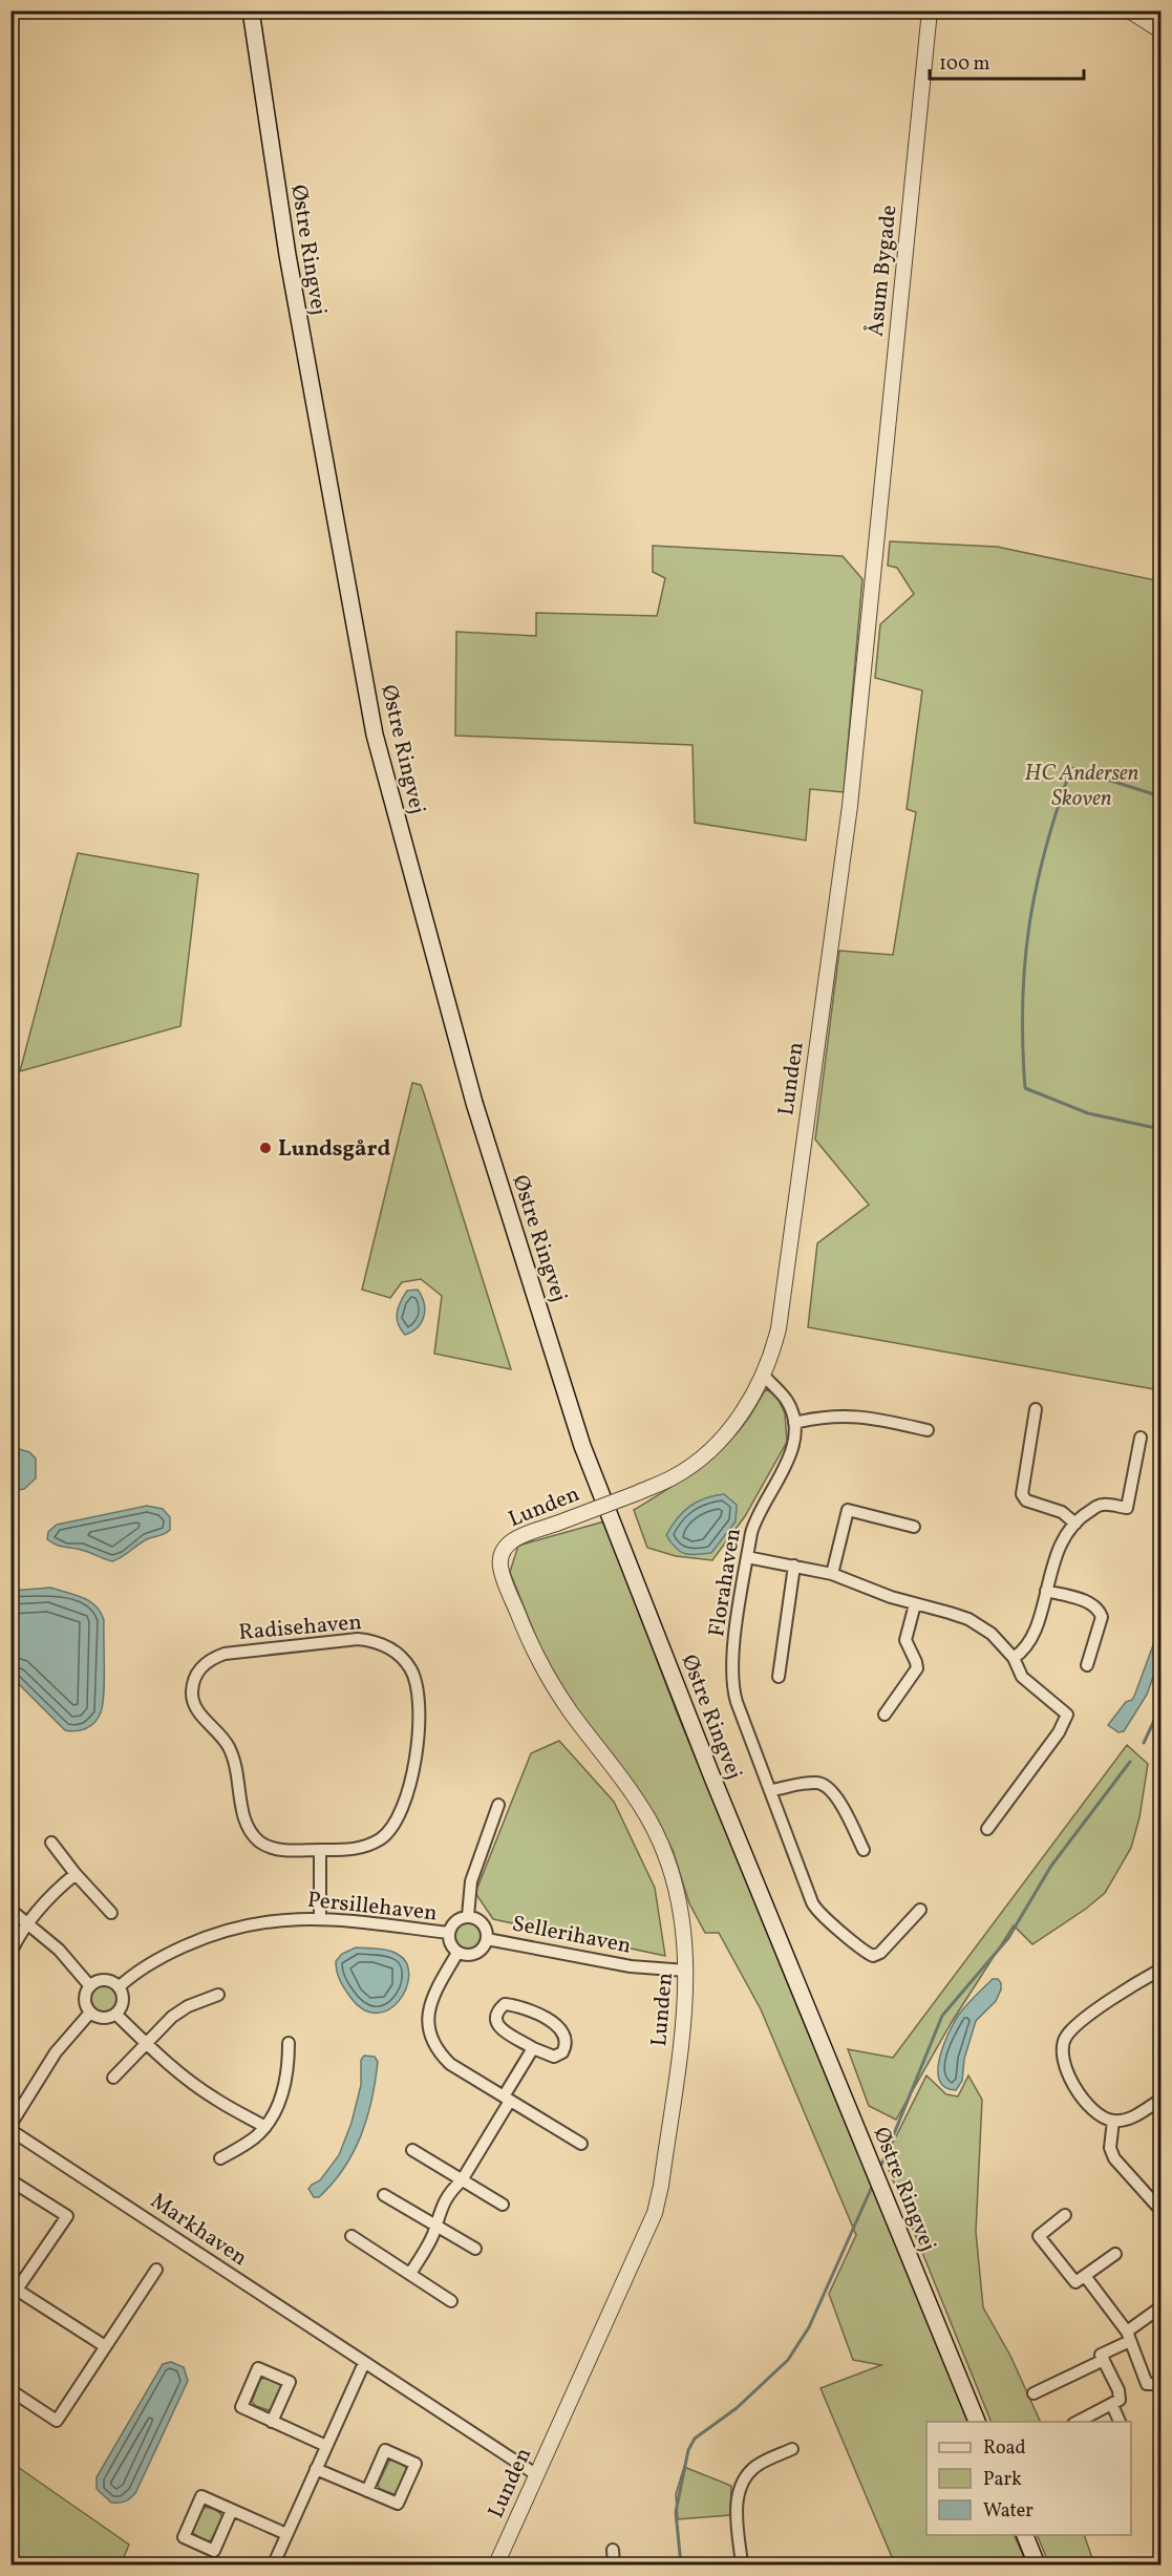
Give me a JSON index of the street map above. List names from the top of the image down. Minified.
{"streets":{"main road":["Østre Ringvej"],"street":["Åsum Bygade","Lunden","Florahaven","Radisehaven","Persillehaven","Sellerihaven","Markhaven"]},"crossings":[["Åsum Bygade","Lunden"],["Lunden","Sellerihaven"],["Lunden","Markhaven"],["Persillehaven","Sellerihaven"]],"parks":["HC Andersen Skoven"],"places":["Lundsgård"],"legend":["Road","Park","Water"],"scale_bar":"100 m"}
